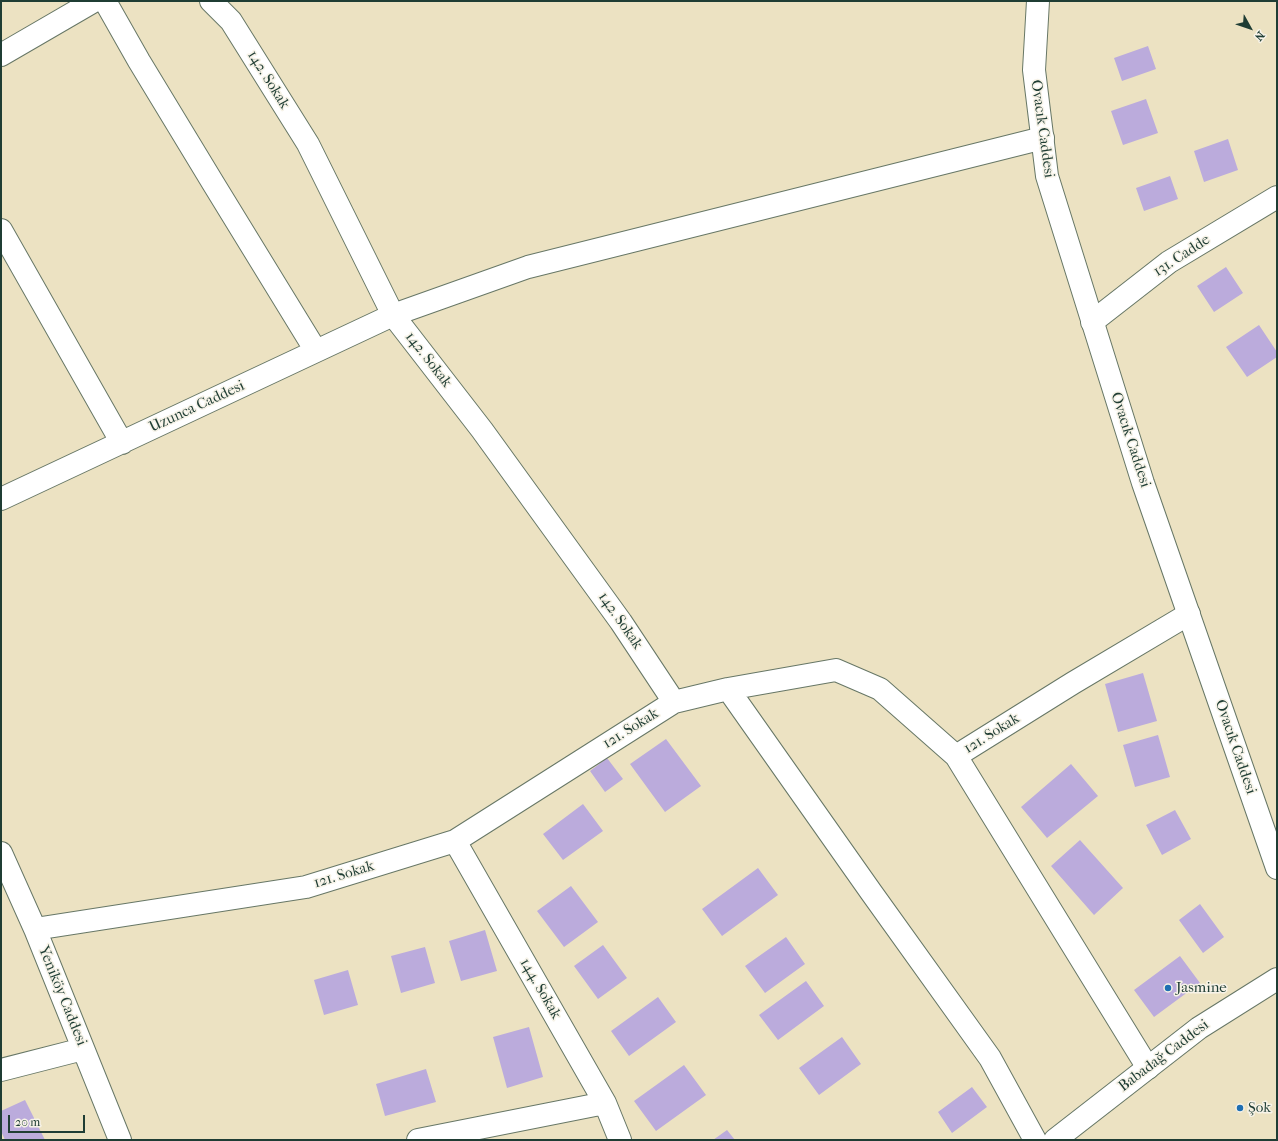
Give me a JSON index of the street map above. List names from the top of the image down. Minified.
{"streets":{"street":["142. Sokak","Ovacık Caddesi","131. Cadde","Uzunca Caddesi","121. Sokak","144. Sokak","Yeniköy Caddesi","Babadağ Caddesi"]},"crossings":[["142. Sokak","Uzunca Caddesi"],["142. Sokak","121. Sokak"],["Ovacık Caddesi","131. Cadde"],["Ovacık Caddesi","Uzunca Caddesi"],["Ovacık Caddesi","121. Sokak"],["121. Sokak","144. Sokak"],["121. Sokak","Yeniköy Caddesi"]],"places":["Jasmine","Şok"],"scale_bar":"20 m","north":"bottom right"}
